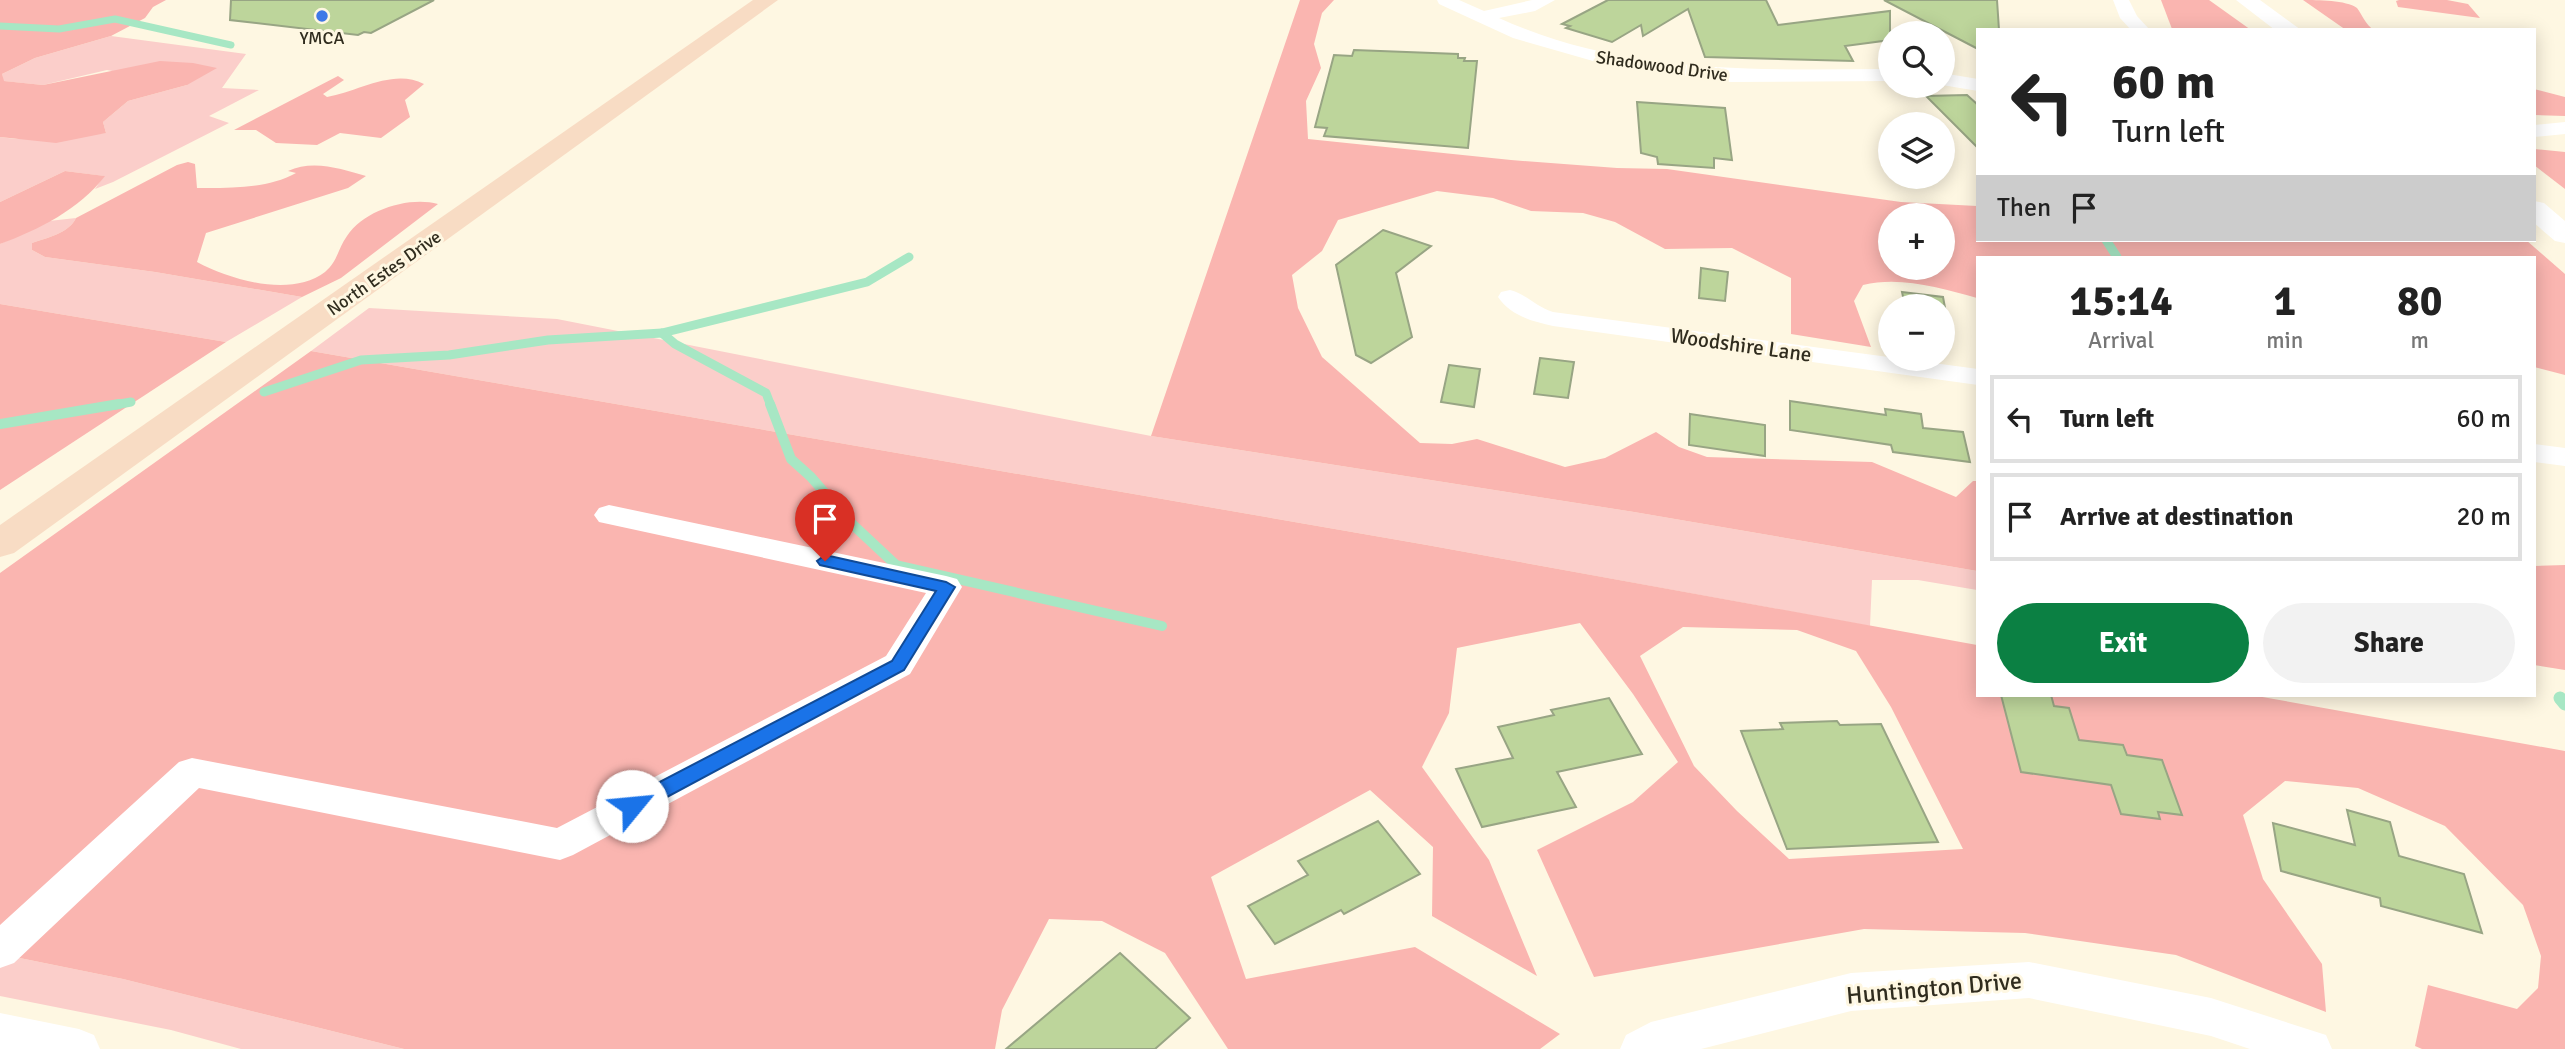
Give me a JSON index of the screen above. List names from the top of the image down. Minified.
{"streets":{"main road":["North Estes Drive"],"street":["Shadowood Drive","Woodshire Lane","Huntington Drive"]},"places":["YMCA"],"page":{"map_buttons":["+","−"],"turn":["60 m","Turn left"],"then":"Then","eta":["15:14","Arrival","1","min","80","m"],"list":[{"name":"Turn left","value":"60 m"},{"name":"Arrive at destination","value":"20 m"}],"buttons":["Exit","Share"]}}
